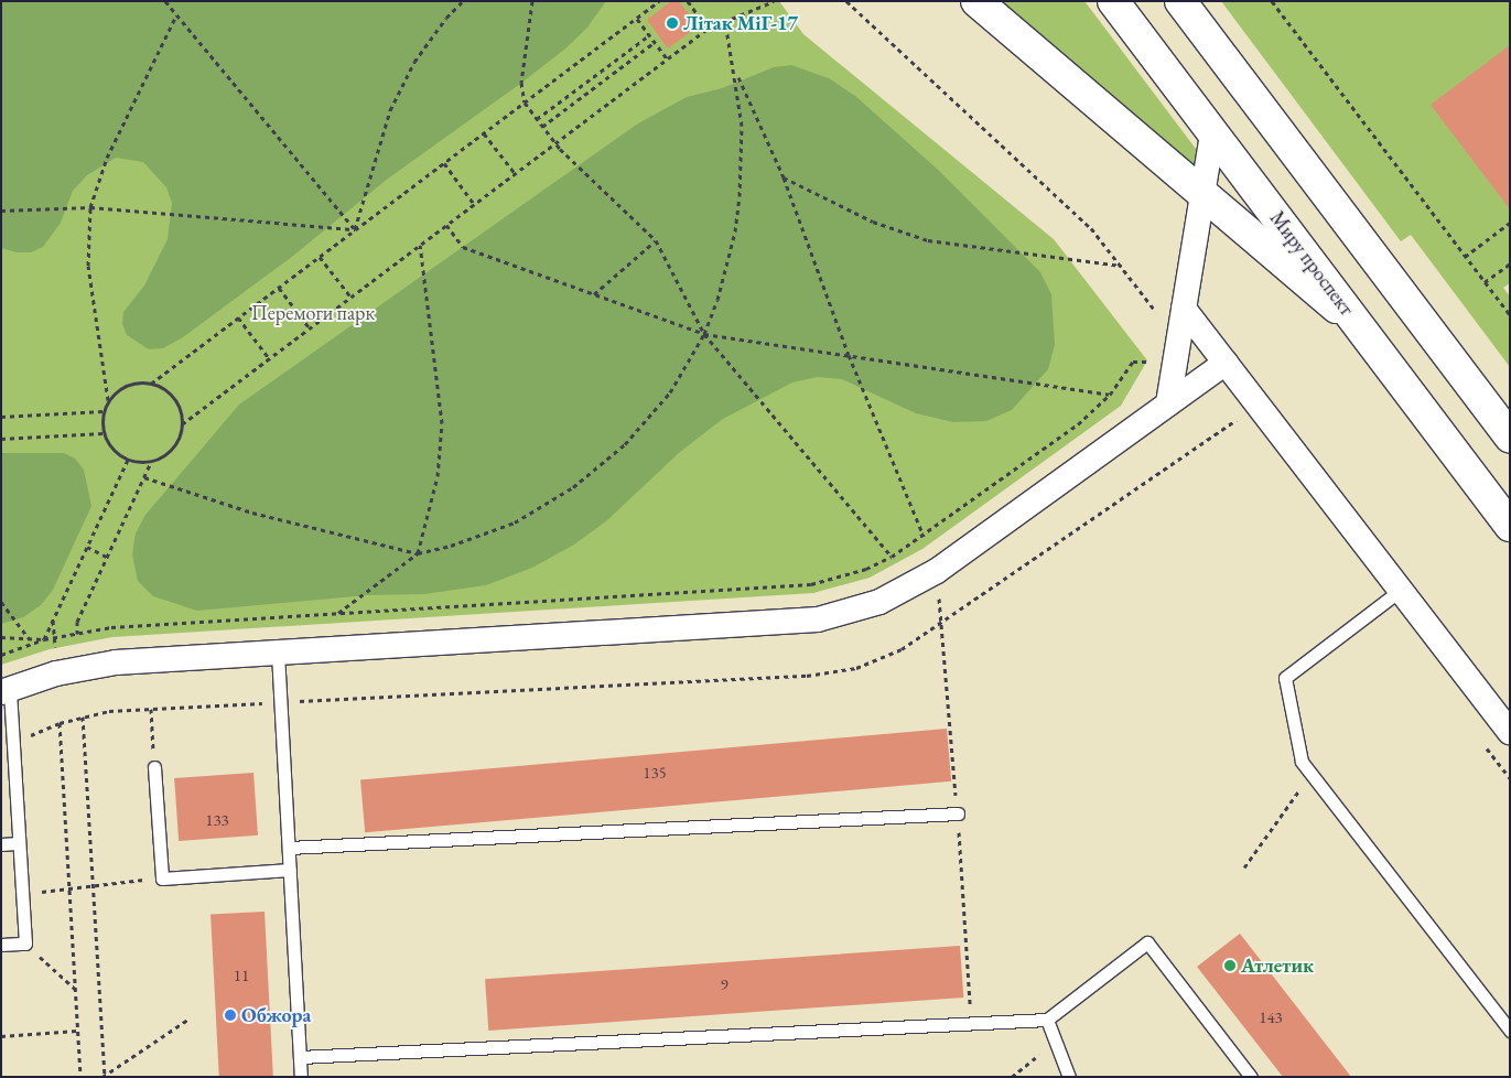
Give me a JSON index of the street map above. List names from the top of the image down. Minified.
{"streets":{"main road":["Миру проспект"]},"parks":["Перемоги парк"],"places":["Літак МіГ-17","Атлетик","Обжора"],"house_numbers":["135","133","11","9","143"]}
